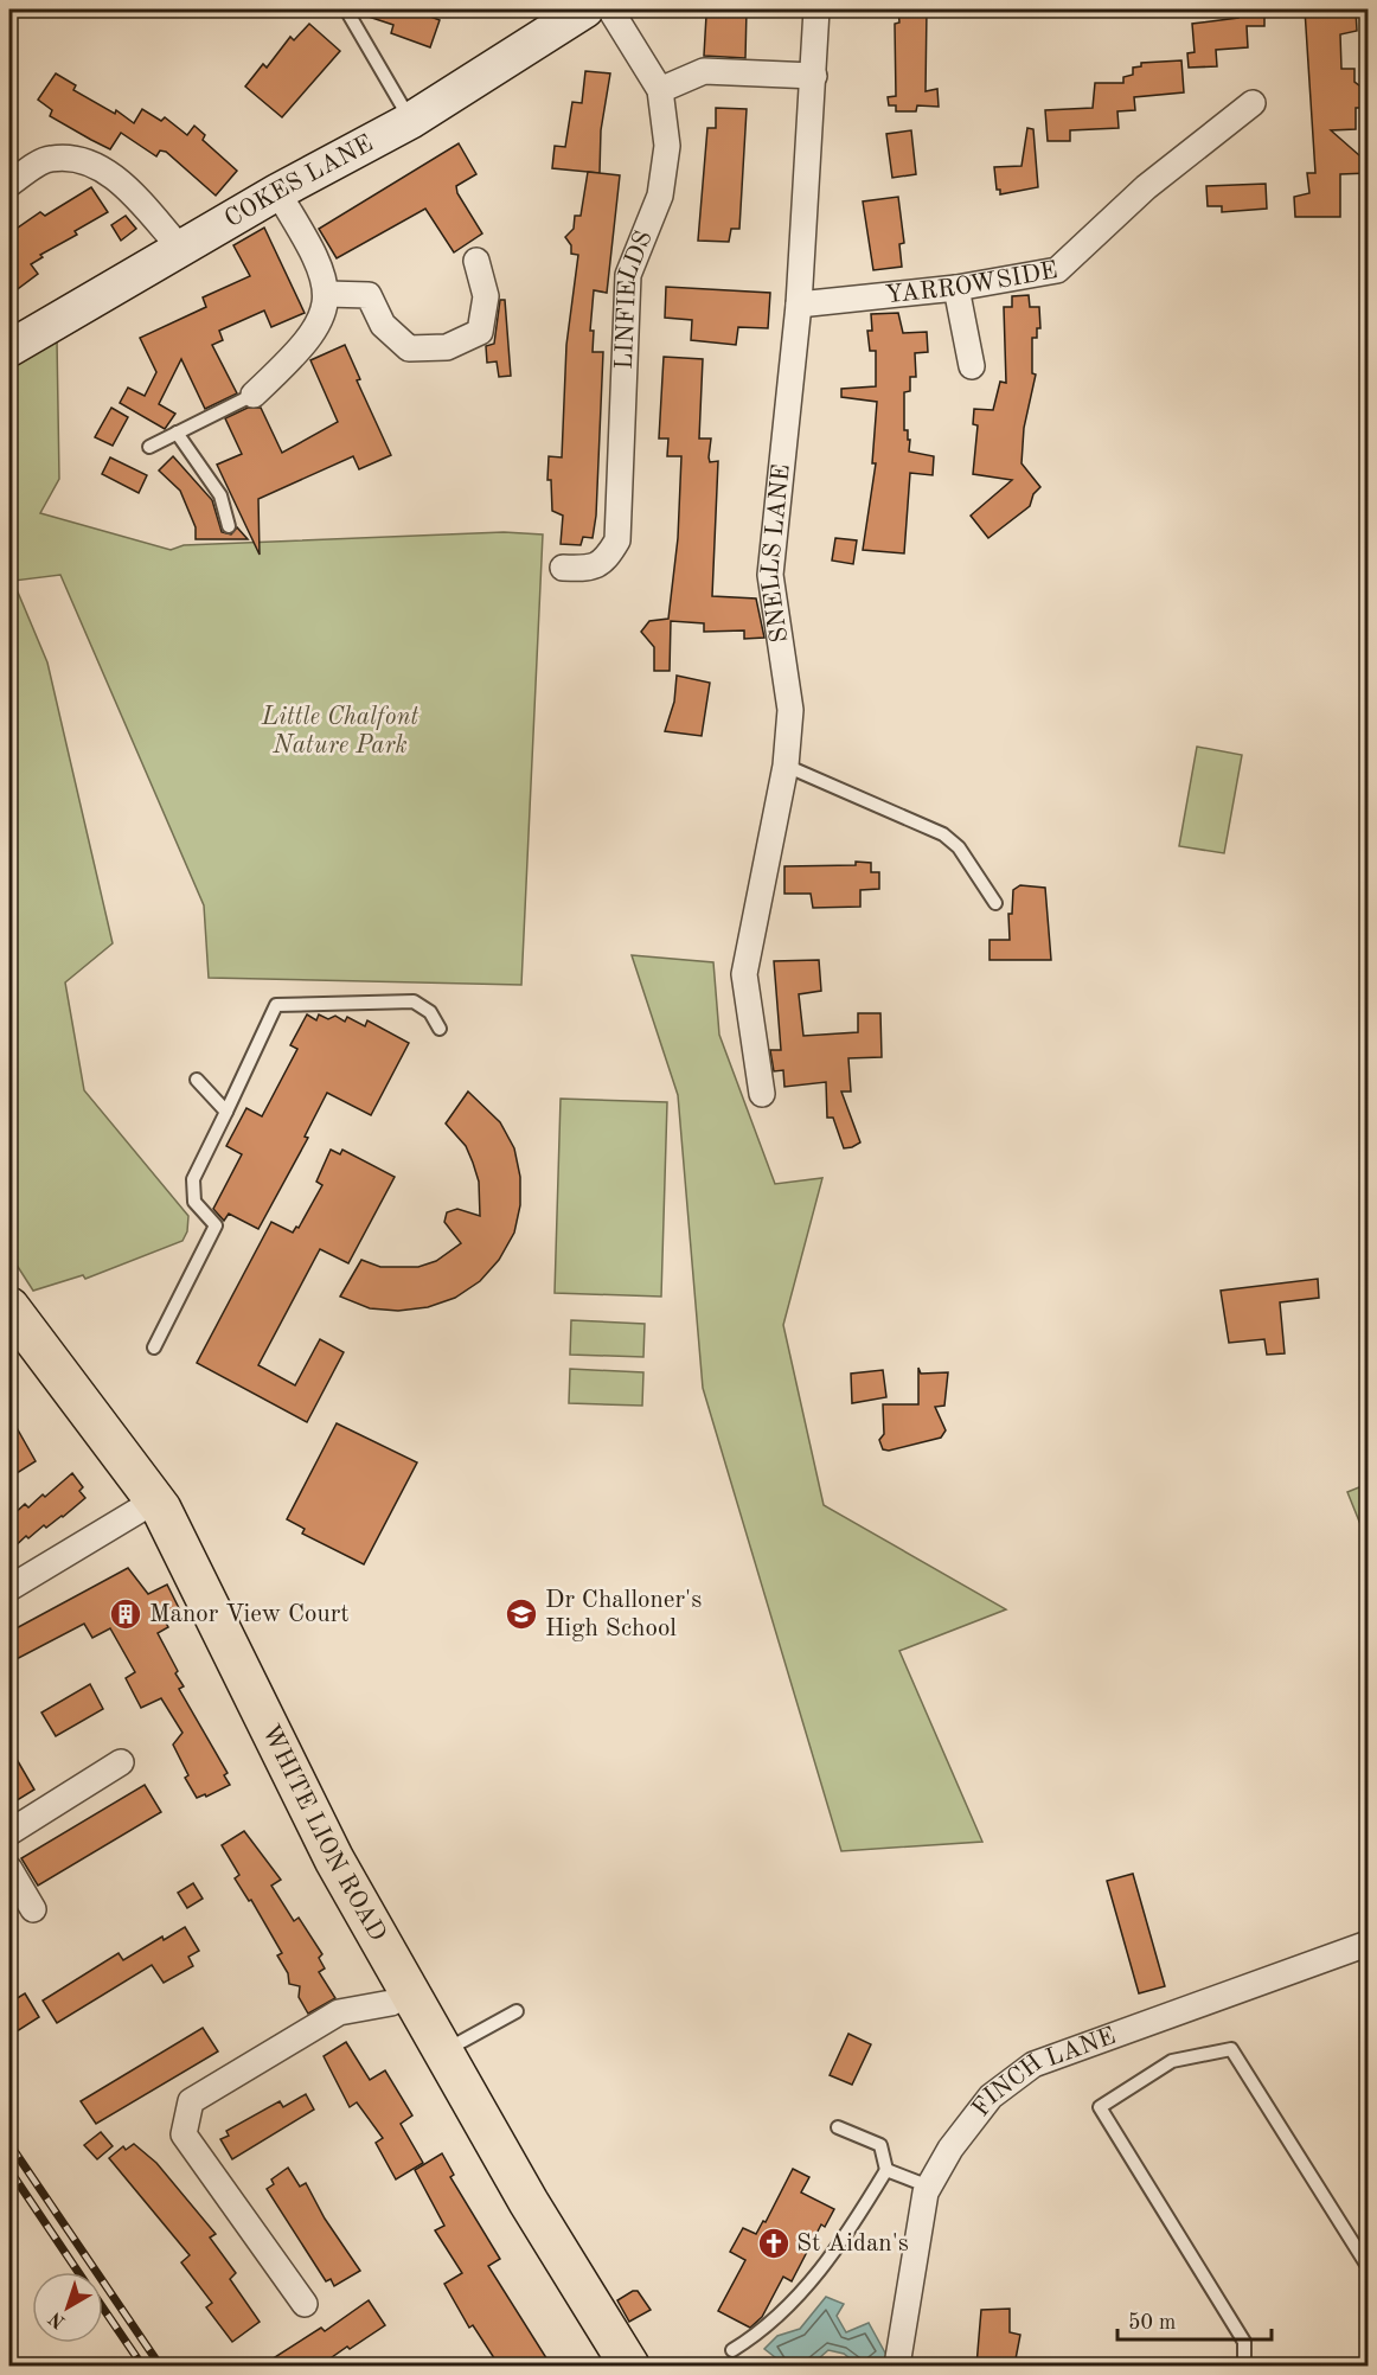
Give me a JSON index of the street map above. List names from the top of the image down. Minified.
{"streets":{"main road":["COKES LANE","WHITE LION ROAD"],"street":["YARROWSIDE","LINFIELDS","SNELLS LANE","FINCH LANE"]},"crossings":[["YARROWSIDE","SNELLS LANE"]],"parks":["Little Chalfont Nature Park"],"places":{"building":["Manor View Court"],"school or university":["Dr Challoner's High School"],"church":["St Aidan's"]},"scale_bar":"50 m","north":"bottom left"}
